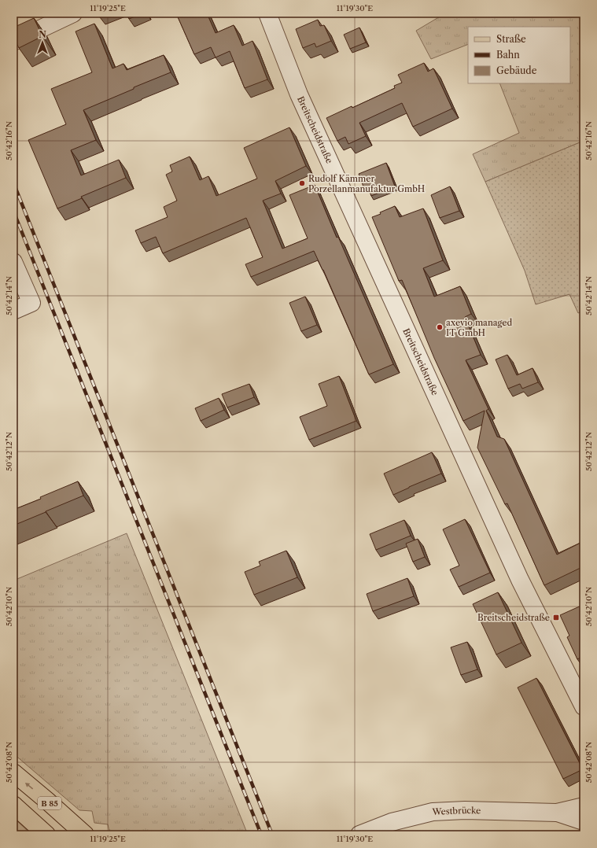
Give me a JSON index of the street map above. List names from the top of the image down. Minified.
{"streets":{"main road":["B 85"],"street":["Breitscheidstraße","Westbrücke"]},"places":{"other":["Rudolf Kämmer Porzellanmanufaktur GmbH","axevio managed IT GmbH"],"transit":["Breitscheidstraße"]},"legend":["Straße","Bahn","Gebäude"],"north":"top","coordinates":["11°19'25\"E","11°19'30\"E","50°42'16\"N","50°42'14\"N","50°42'12\"N","50°42'10\"N","50°42'08\"N"]}
